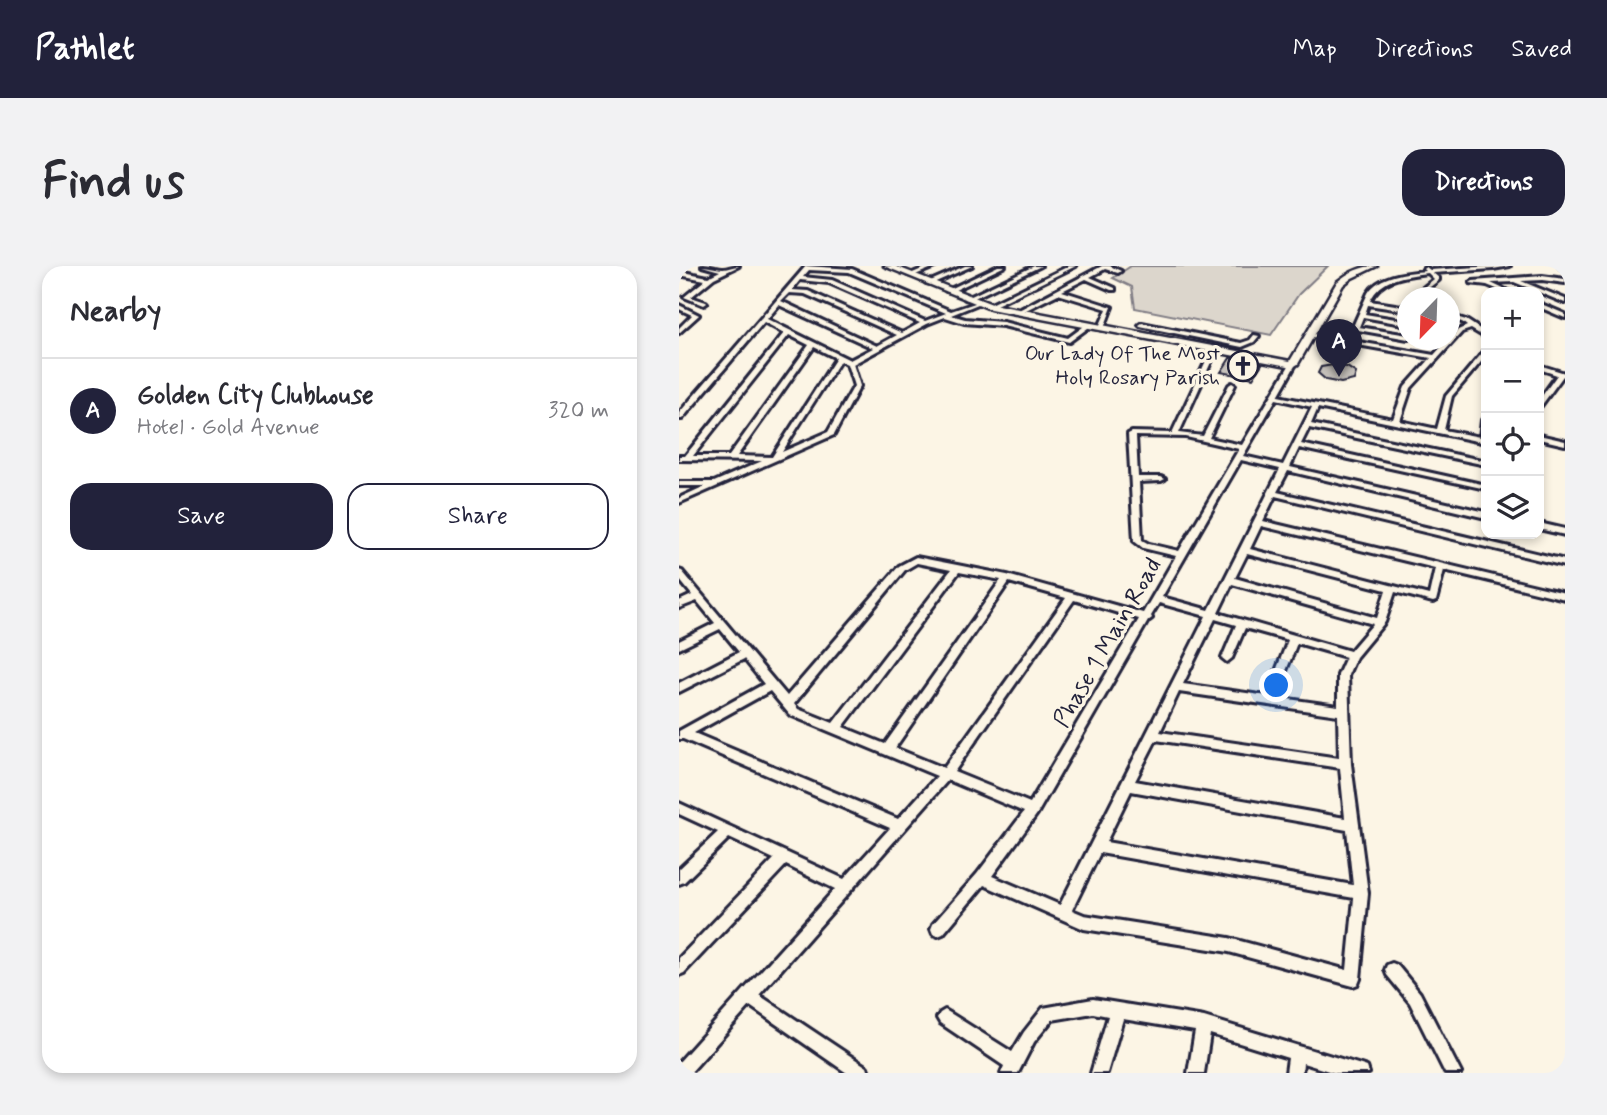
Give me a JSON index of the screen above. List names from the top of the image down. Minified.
{"streets":{"street":["Phase 1 Main Road"]},"places":{"church":["Our Lady Of The Most Holy Rosary Parish"]},"north":"bottom left","page":{"header":"Pathlet","nav":["Map","Directions","Saved"],"buttons":["Directions",["Save","Share"]],"title":"Find us","heading":"Nearby","map_buttons":["+","−"],"pins":"A","list":[{"mark":"A","name":"Golden City Clubhouse","note":"Hotel · Gold Avenue","value":"320 m"}]}}
